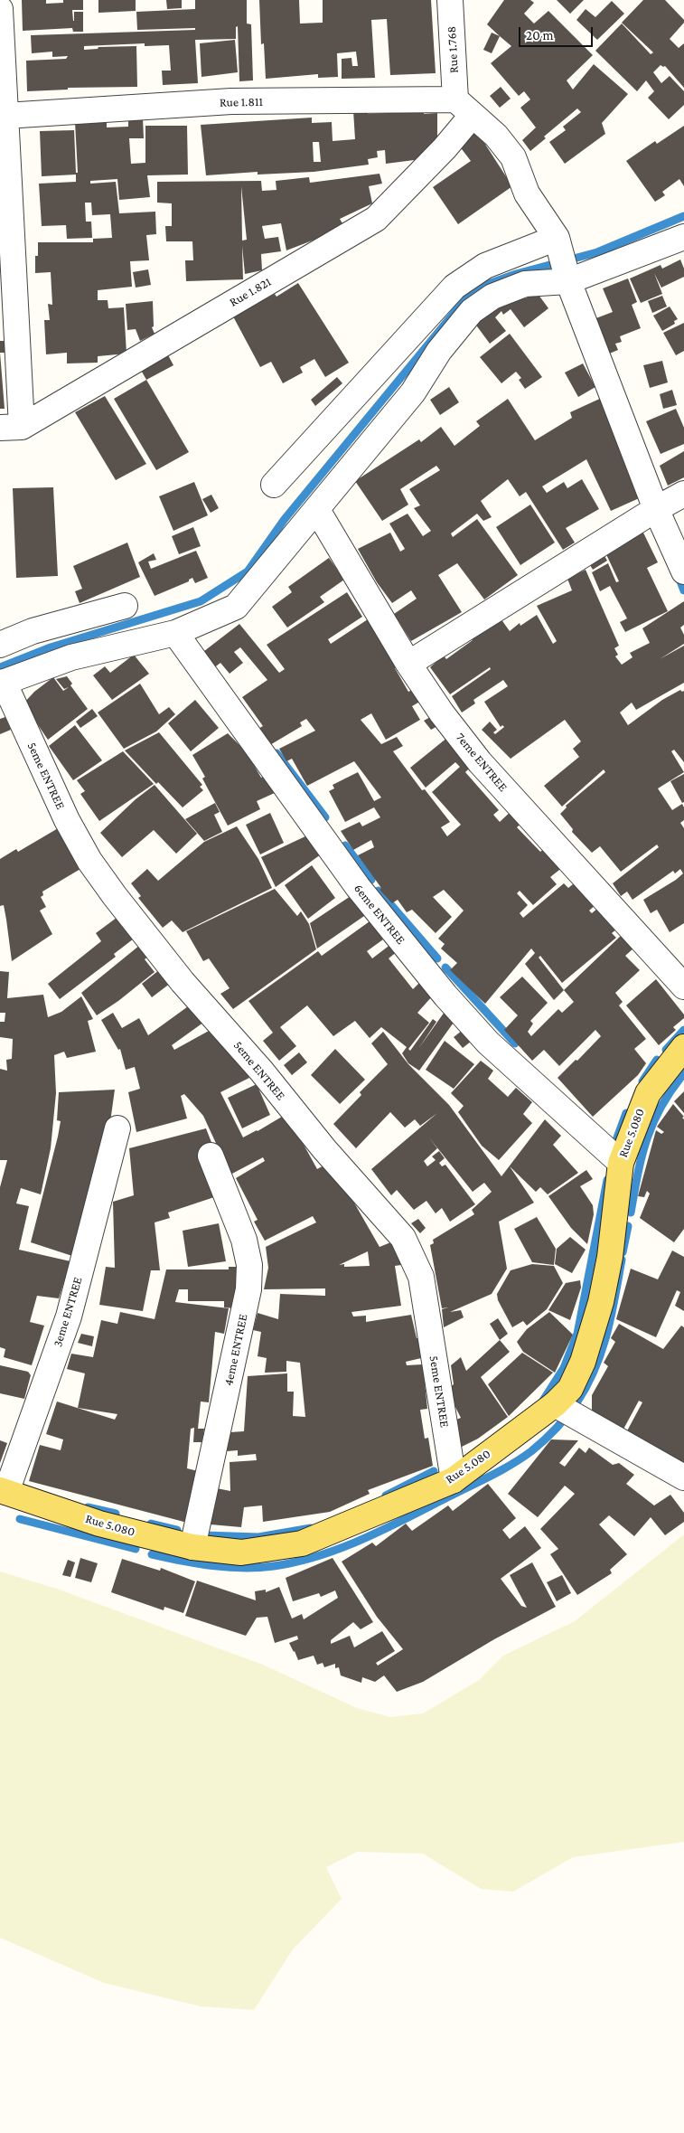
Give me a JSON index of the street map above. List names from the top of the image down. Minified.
{"streets":{"main road":["Rue 5.080"],"street":["Rue 1.768","Rue 1.811","Rue 1.821","7eme ENTREE","5eme ENTREE","6eme ENTREE","3eme ENTREE","4eme ENTREE"]},"crossings":[["Rue 1.768","Rue 1.811"],["Rue 1.768","Rue 1.821"],["Rue 1.811","Rue 1.821"],["5eme ENTREE","Rue 5.080"],["6eme ENTREE","Rue 5.080"],["Rue 5.080","3eme ENTREE"],["Rue 5.080","4eme ENTREE"]],"scale_bar":"20 m"}
